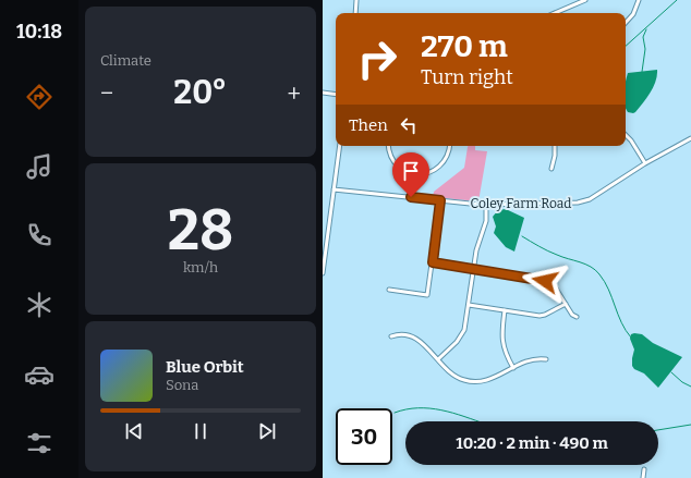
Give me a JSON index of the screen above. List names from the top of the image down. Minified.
{"streets":{"street":["Coley Farm Road"]},"page":{"tabs":"10:18","tile":["Climate",["28","km/h"]],"turn":["270 m","Turn right"],"heat":["−","20°","+"],"then":"Then","song":["Blue Orbit","Sona"],"limit":"30","trip":"10:20 · 2 min · 490 m"}}
